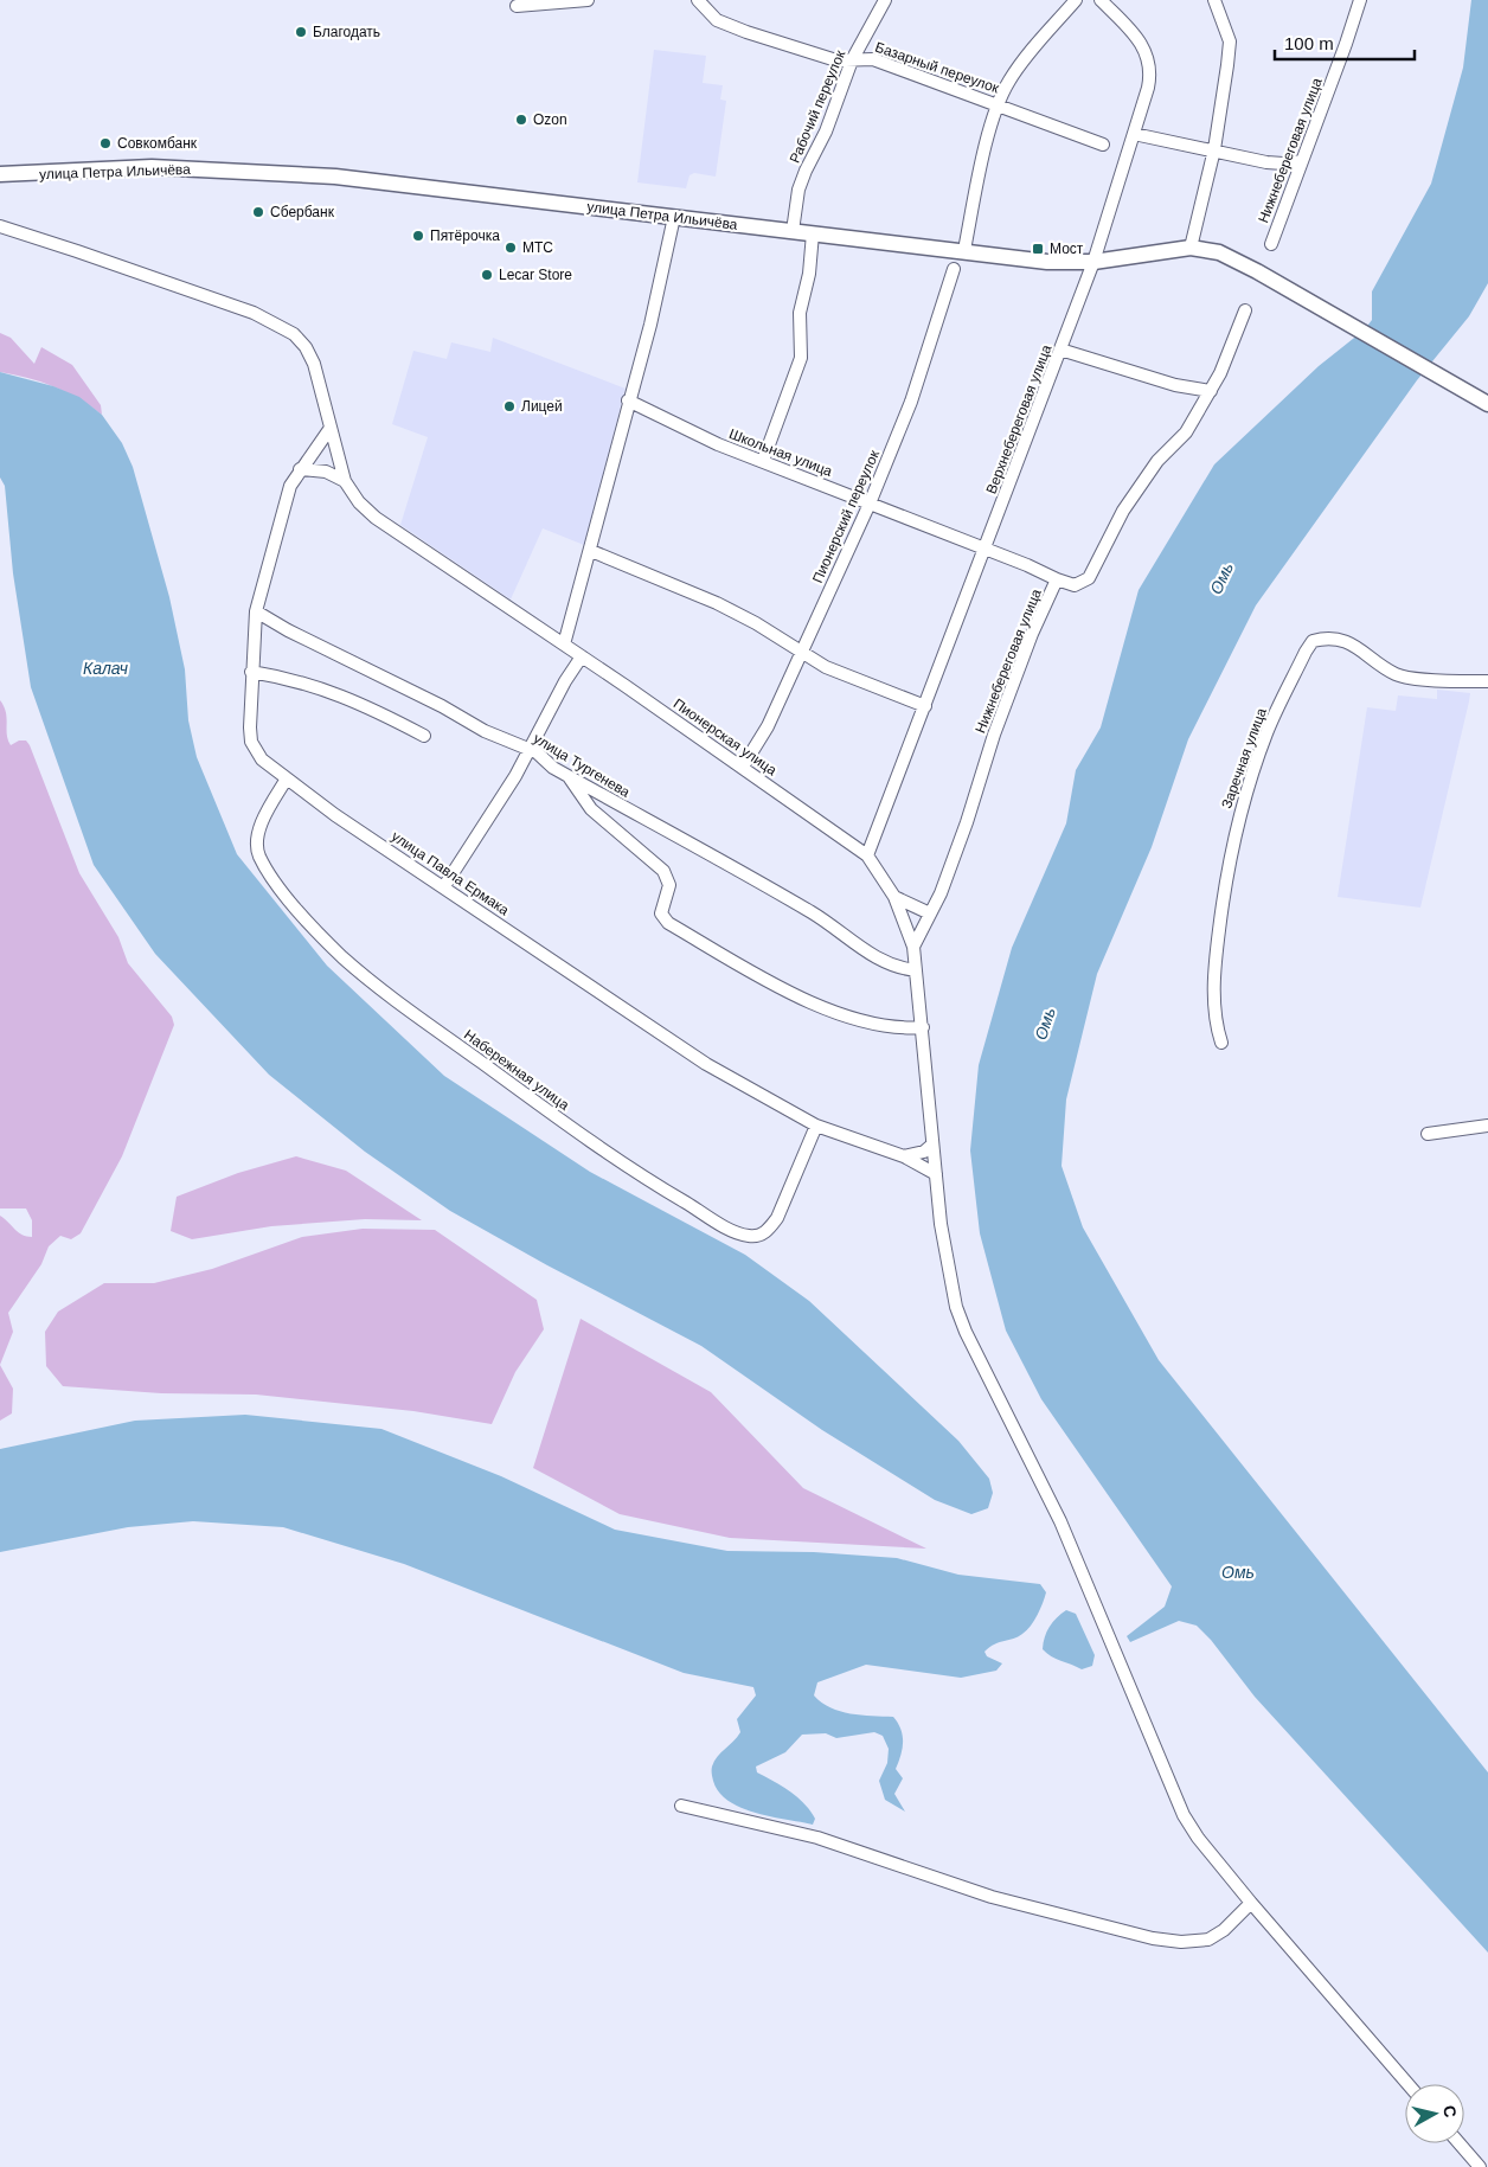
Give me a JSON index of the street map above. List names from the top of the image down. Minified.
{"streets":{"main road":["улица Петра Ильичёва"],"street":["Базарный переулок","Рабочий переулок","Нижнебереговая улица","Верхнебереговая улица","Школьная улица","Пионерский переулок","Пионерская улица","Заречная улица","улица Тургенева","улица Павла Ермака","Набережная улица"]},"crossings":[["Базарный переулок","Рабочий переулок"],["Рабочий переулок","улица Петра Ильичёва"],["Нижнебереговая улица","Школьная улица"],["Нижнебереговая улица","Пионерская улица"],["улица Петра Ильичёва","Верхнебереговая улица"],["Верхнебереговая улица","Школьная улица"],["Верхнебереговая улица","Пионерская улица"],["Школьная улица","Пионерский переулок"],["Пионерский переулок","Пионерская улица"],["Пионерская улица","улица Тургенева"],["Пионерская улица","улица Павла Ермака"],["улица Тургенева","улица Павла Ермака"],["улица Павла Ермака","Набережная улица"]],"water":["Омь","Калач"],"places":{"other":["Благодать","Ozon","Совкомбанк","Сбербанк","Пятёрочка","МТС","Lecar Store","Лицей"],"transit":["Мост"]},"scale_bar":"100 m","north":"right"}
